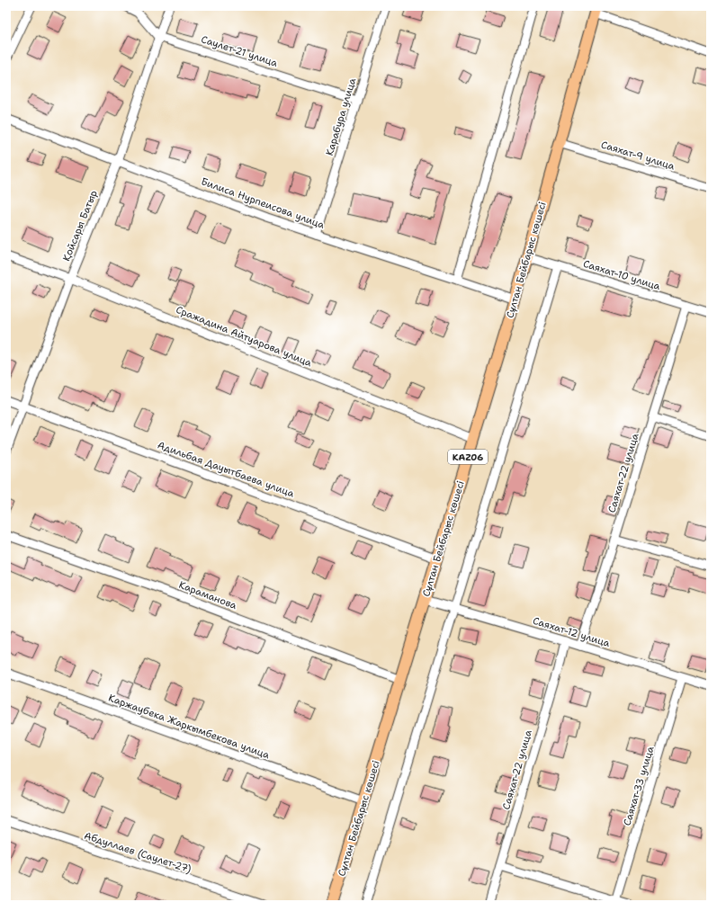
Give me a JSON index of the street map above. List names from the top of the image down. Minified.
{"streets":{"main road":["Сұлтан Бейбарыс көшесі","KAZ06"],"street":["Саулет-21 улица","Карабура улица","Саяхат-9 улица","Билиса Нурпеисова улица","Қойсары Батыр","Саяхат-10 улица","Сражадина Айтуарова улица","Адильбая Дауытбаева улица","Саяхат-22 улица","Караманова","Саяхат-12 улица","Каржаубека Жаркымбекова улица","Саяхат-33 улица","Абдуллаев (Саулет-27)"]},"crossings":[["Саулет-21 улица","Карабура улица"],["Саулет-21 улица","Қойсары Батыр"],["Карабура улица","Билиса Нурпеисова улица"],["Саяхат-9 улица","Сұлтан Бейбарыс көшесі"],["Билиса Нурпеисова улица","Қойсары Батыр"],["Билиса Нурпеисова улица","Сұлтан Бейбарыс көшесі"],["Қойсары Батыр","Сражадина Айтуарова улица"],["Қойсары Батыр","Адильбая Дауытбаева улица"],["Сұлтан Бейбарыс көшесі","Саяхат-10 улица"],["Сұлтан Бейбарыс көшесі","Сражадина Айтуарова улица"],["Сұлтан Бейбарыс көшесі","Адильбая Дауытбаева улица"],["Сұлтан Бейбарыс көшесі","Караманова"],["Сұлтан Бейбарыс көшесі","Саяхат-12 улица"],["Сұлтан Бейбарыс көшесі","Каржаубека Жаркымбекова улица"],["Саяхат-10 улица","Саяхат-22 улица"],["Саяхат-22 улица","Саяхат-12 улица"],["Саяхат-12 улица","Саяхат-33 улица"]]}
